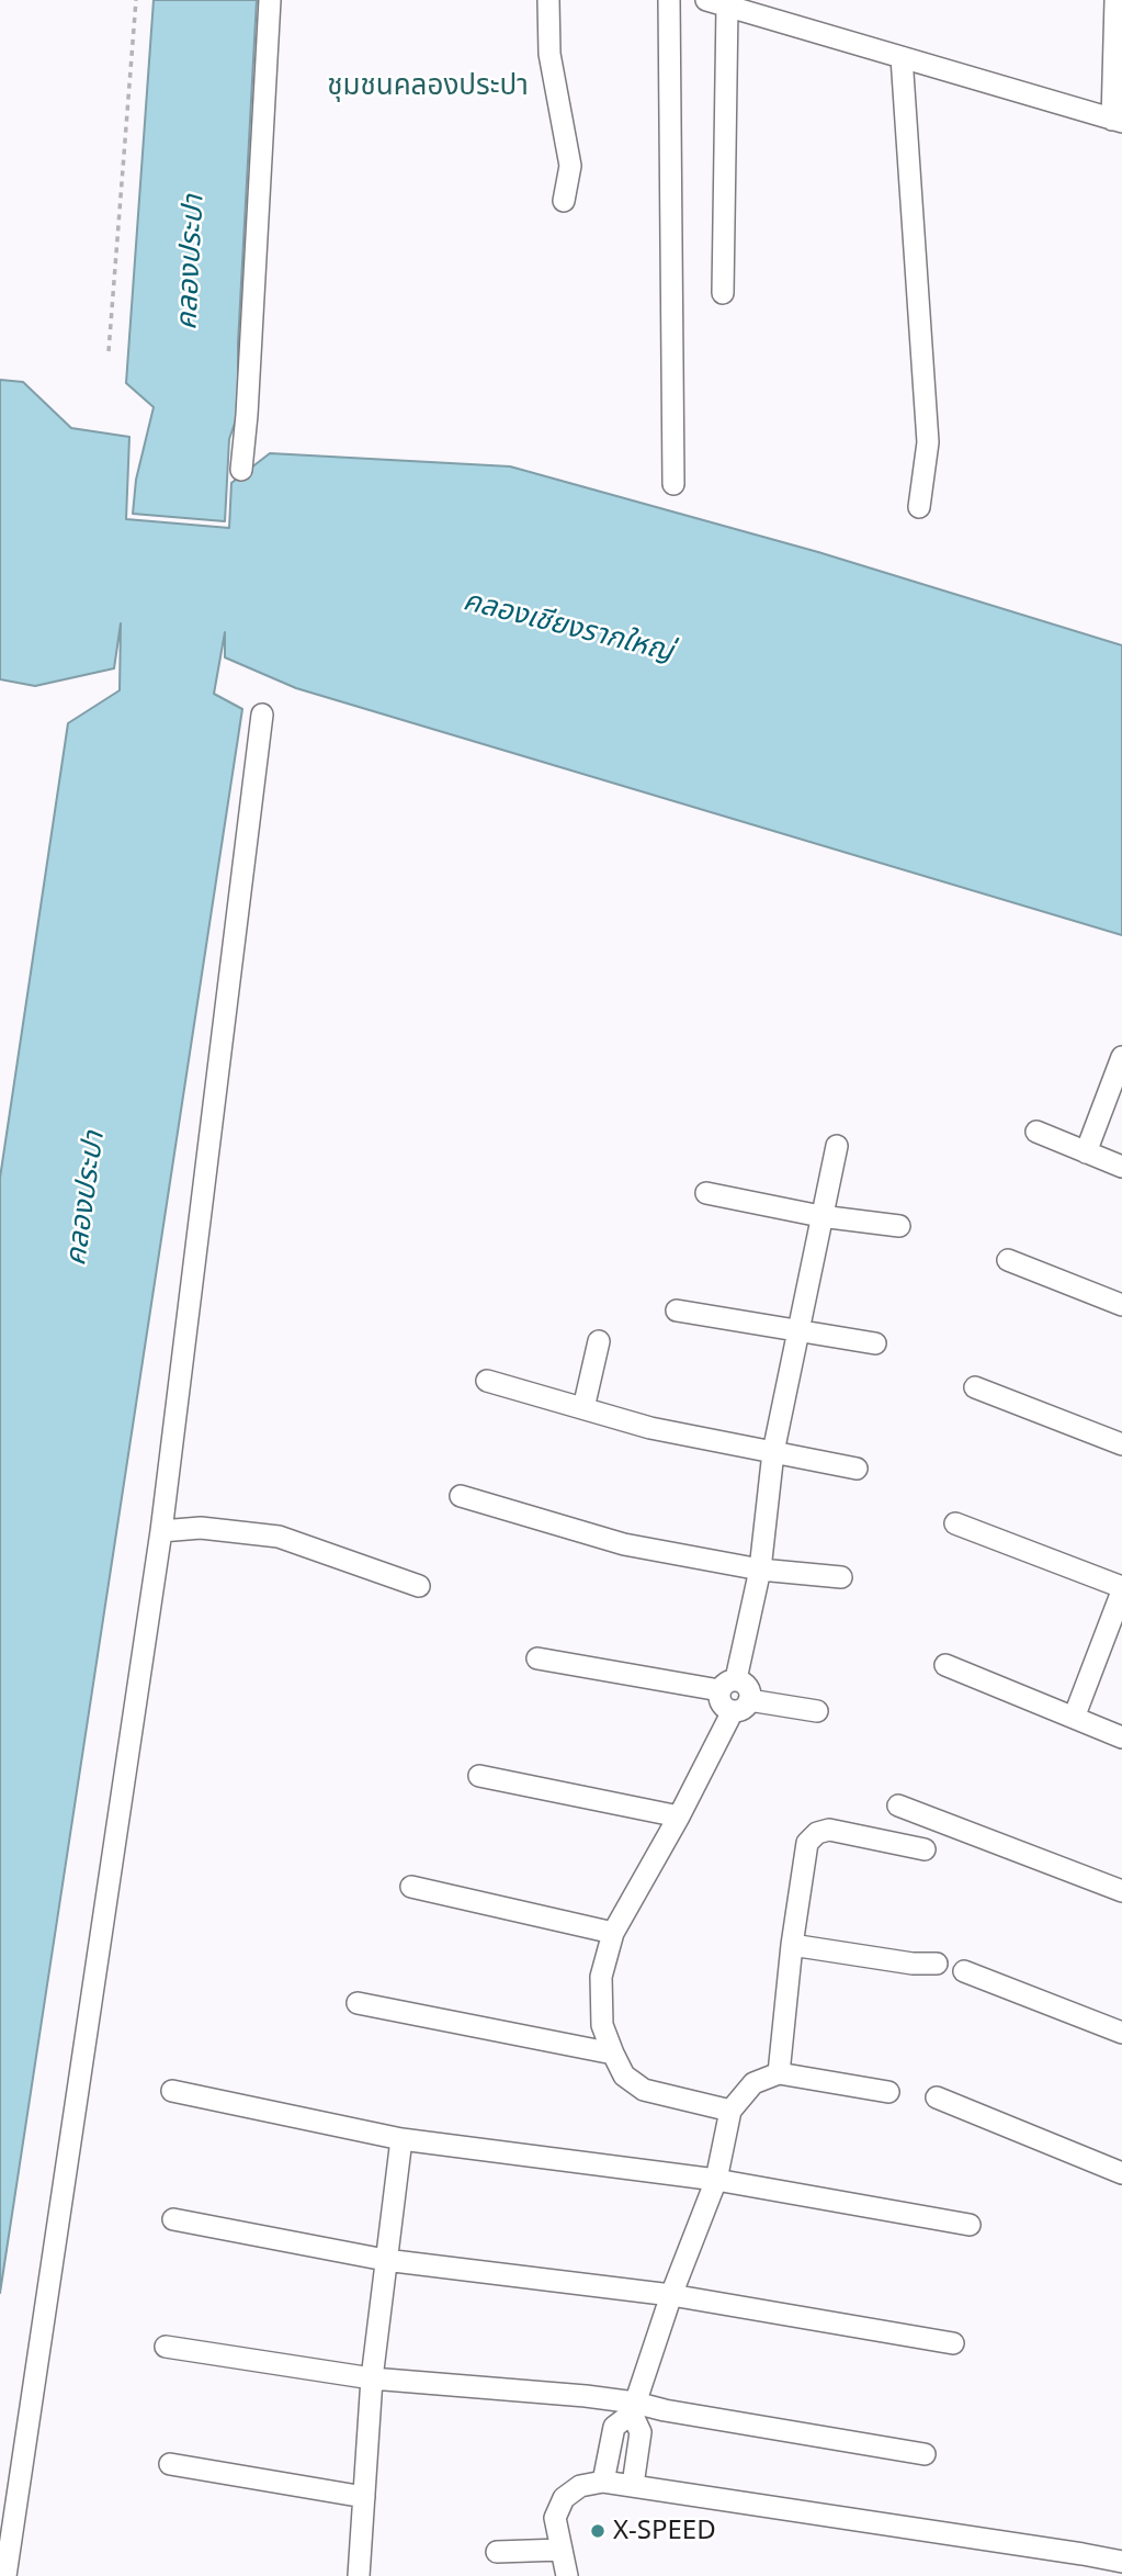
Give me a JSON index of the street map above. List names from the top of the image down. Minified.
{"districts":["ชุมชนคลองประปา"],"water":["คลองประปา","คลองเชียงรากใหญ่"],"places":["X-SPEED"]}
